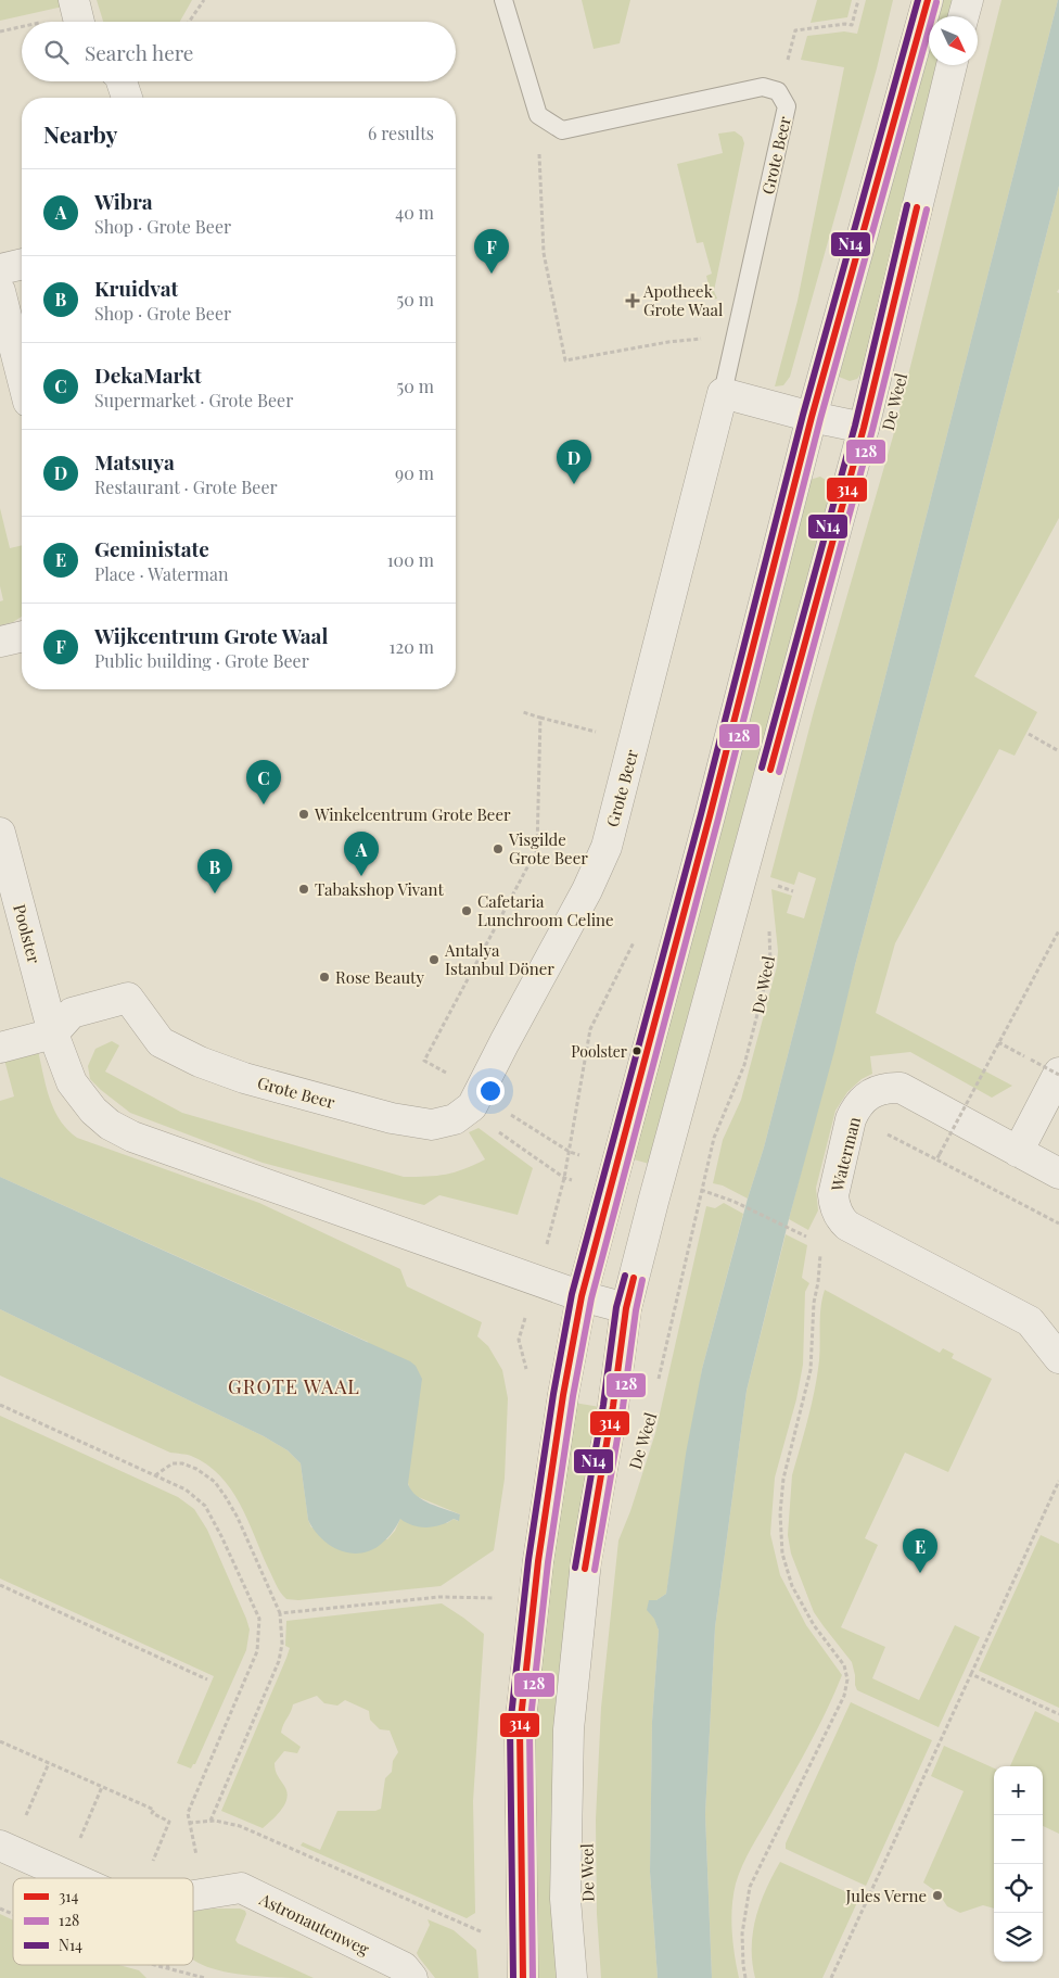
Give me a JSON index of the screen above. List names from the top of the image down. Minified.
{"streets":{"street":["Grote Beer","De Weel","Poolster","Waterman","Astronautenweg"]},"crossings":[["Grote Beer","Poolster"]],"districts":["GROTE WAAL"],"places":{"health":["Apotheek Grote Waal"],"other":["Winkelcentrum Grote Beer","Visgilde Grote Beer","Tabakshop Vivant","Cafetaria Lunchroom Celine","Antalya Istanbul Döner","Rose Beauty","Poolster","Jules Verne"]},"lines":["transit line 314","transit line N14","transit line 128"],"legend":["314","128","N14"],"north":"bottom right","page":{"search":"Search here","heading":["Nearby","6 results"],"list":[{"mark":"A","name":"Wibra","note":"Shop · Grote Beer","value":"40 m"},{"mark":"B","name":"Kruidvat","note":"Shop · Grote Beer","value":"50 m"},{"mark":"C","name":"DekaMarkt","note":"Supermarket · Grote Beer","value":"50 m"},{"mark":"D","name":"Matsuya","note":"Restaurant · Grote Beer","value":"90 m"},{"mark":"E","name":"Geministate","note":"Place · Waterman","value":"100 m"},{"mark":"F","name":"Wijkcentrum Grote Waal","note":"Public building · Grote Beer","value":"120 m"}],"pins":["F","D","C","A","B","E"],"map_buttons":["+","−"]}}
